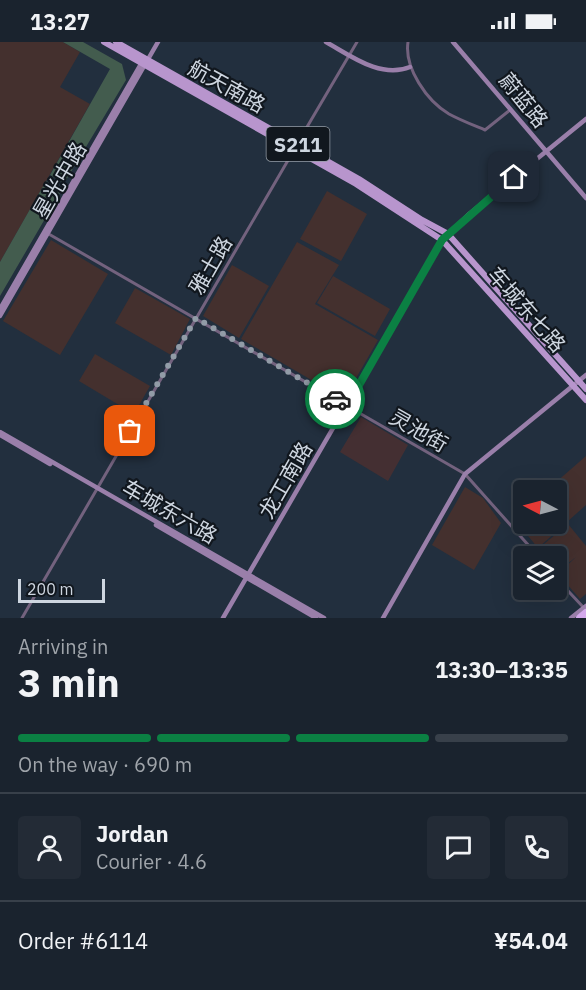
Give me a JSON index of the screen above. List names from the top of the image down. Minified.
{"streets":{"main road":["航天南路","S211","车城东七路"],"street":["蔚蓝路","星光中路","雅土路","灵池街","龙工南路","车城东六路"]},"crossings":[["航天南路","S211"],["航天南路","星光中路"],["航天南路","雅土路"],["航天南路","车城东七路"],["航天南路","龙工南路"],["蔚蓝路","龙工南路"],["S211","星光中路"],["星光中路","灵池街"],["雅土路","灵池街"],["雅土路","车城东六路"],["车城东七路","龙工南路"],["灵池街","龙工南路"],["龙工南路","车城东六路"]],"scale_bar":"200 m","north":"left","page":{"status":"13:27","scale":"200 m","heading":["3 min","Arriving in","13:30–13:35"],"panel":["Jordan","Courier · 4.6","Order #6114","¥54.04"],"bar":"On the way · 690 m"}}
